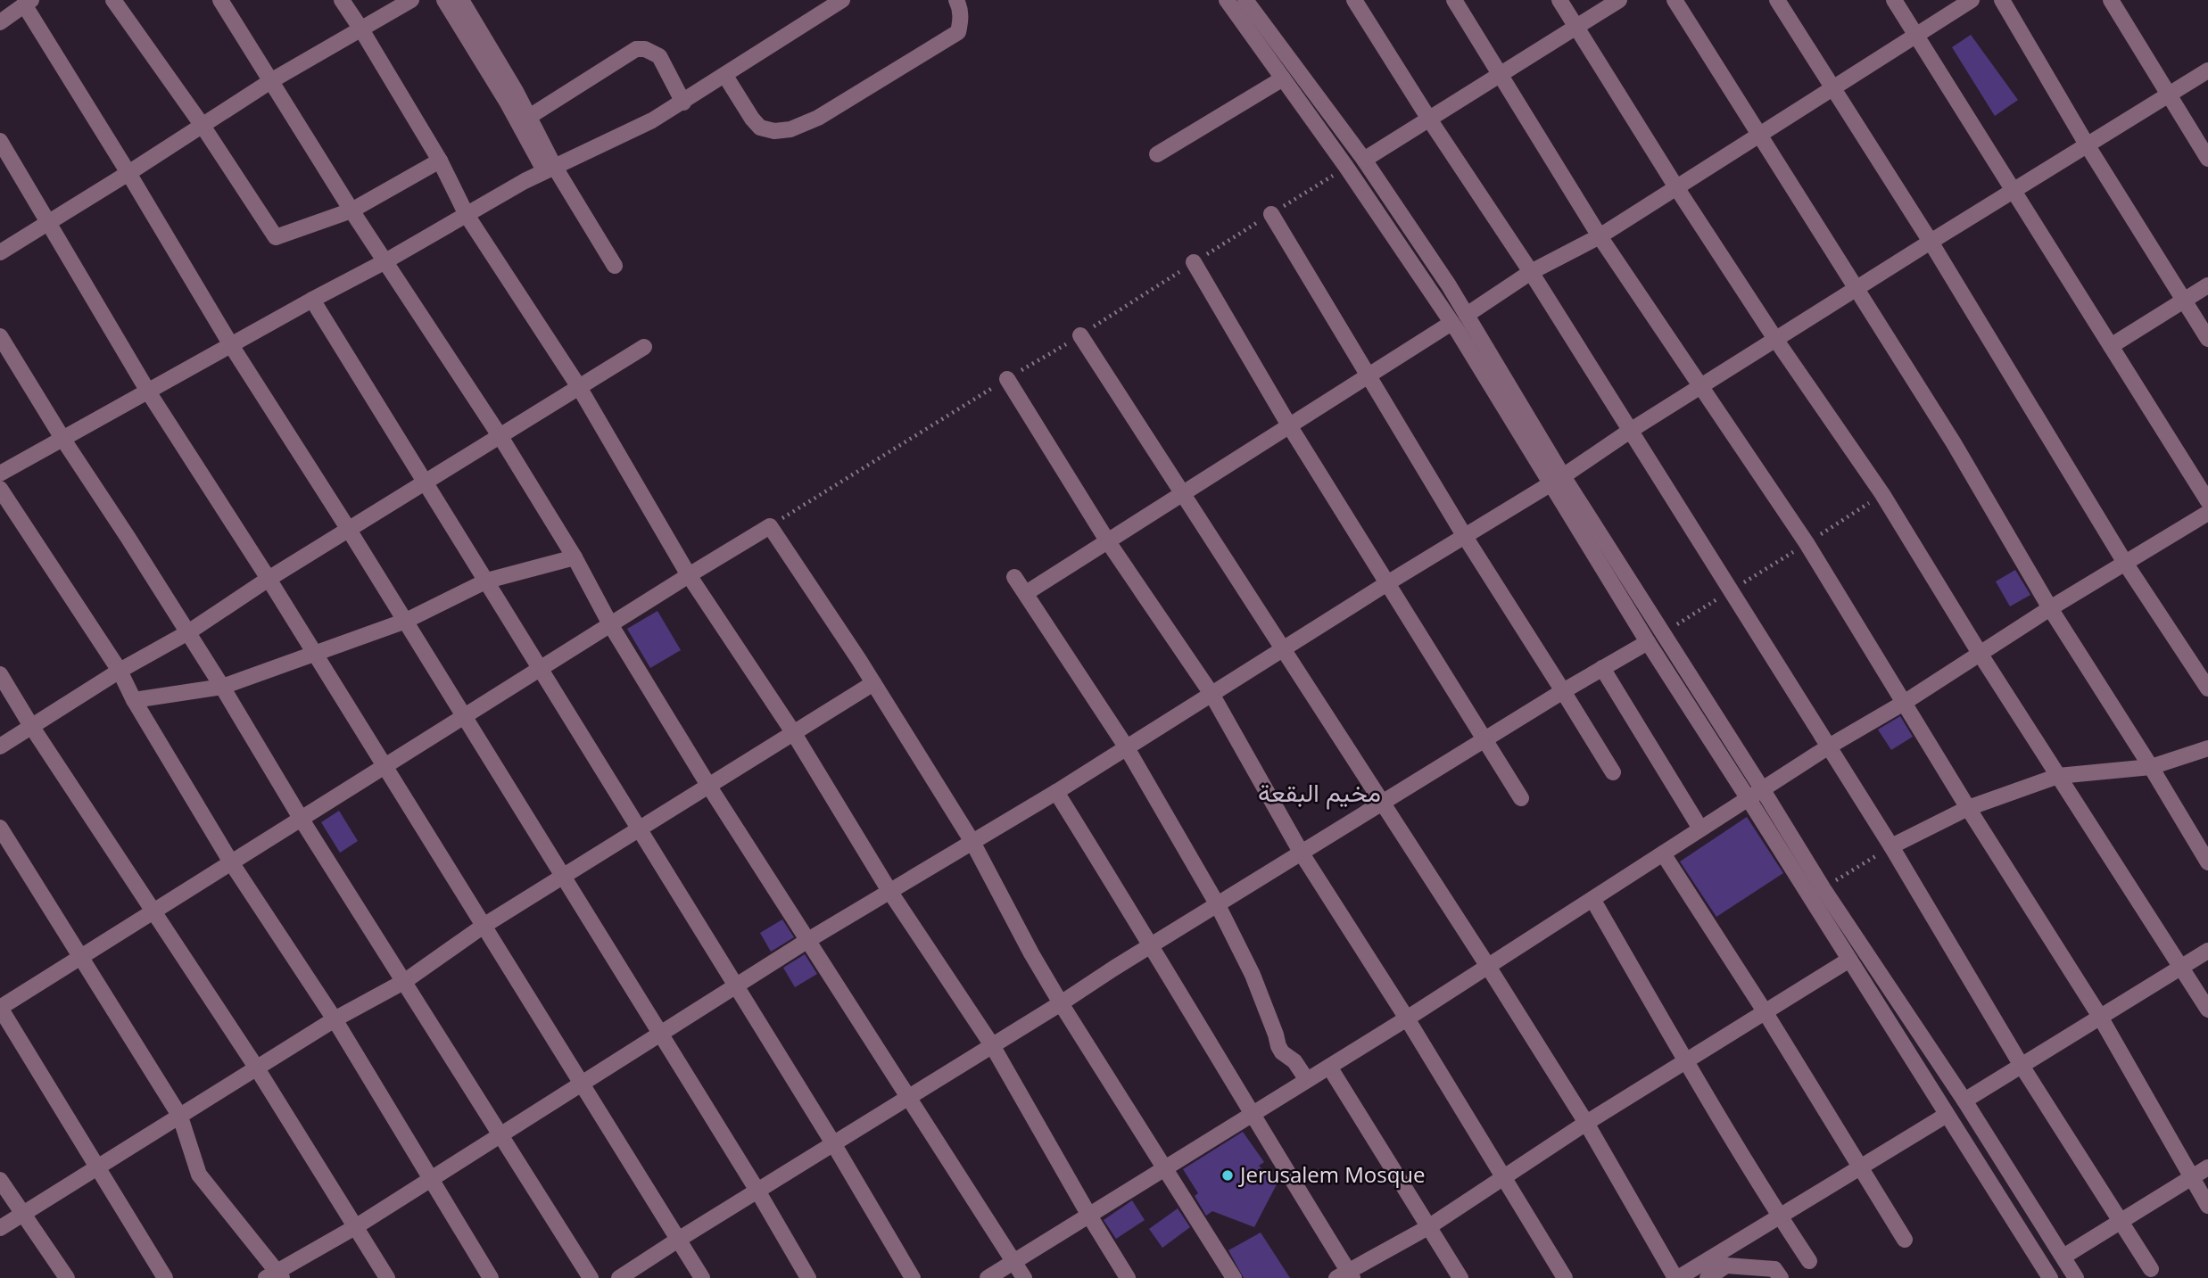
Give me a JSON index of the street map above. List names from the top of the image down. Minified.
{"districts":["مخيم البقعة"],"places":["Jerusalem Mosque"]}
